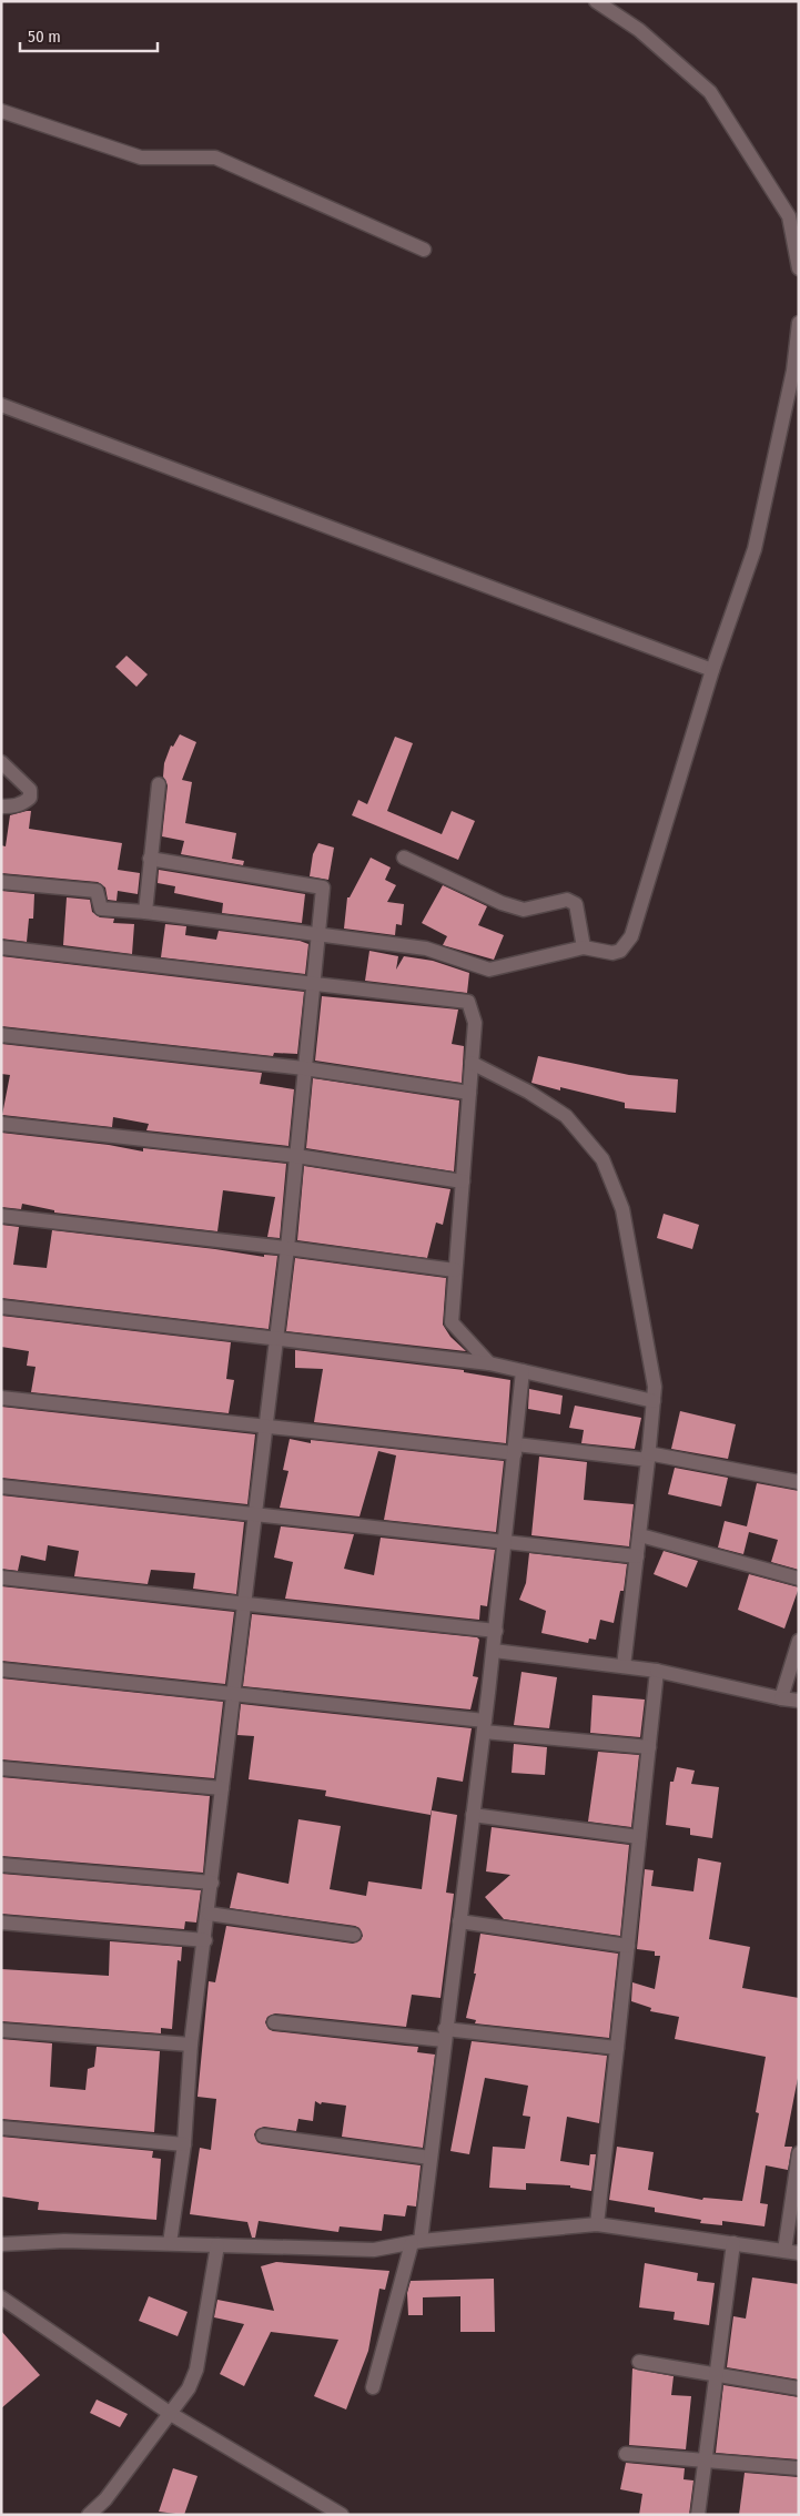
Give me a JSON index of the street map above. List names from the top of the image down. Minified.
{"scale_bar":"50 m"}
